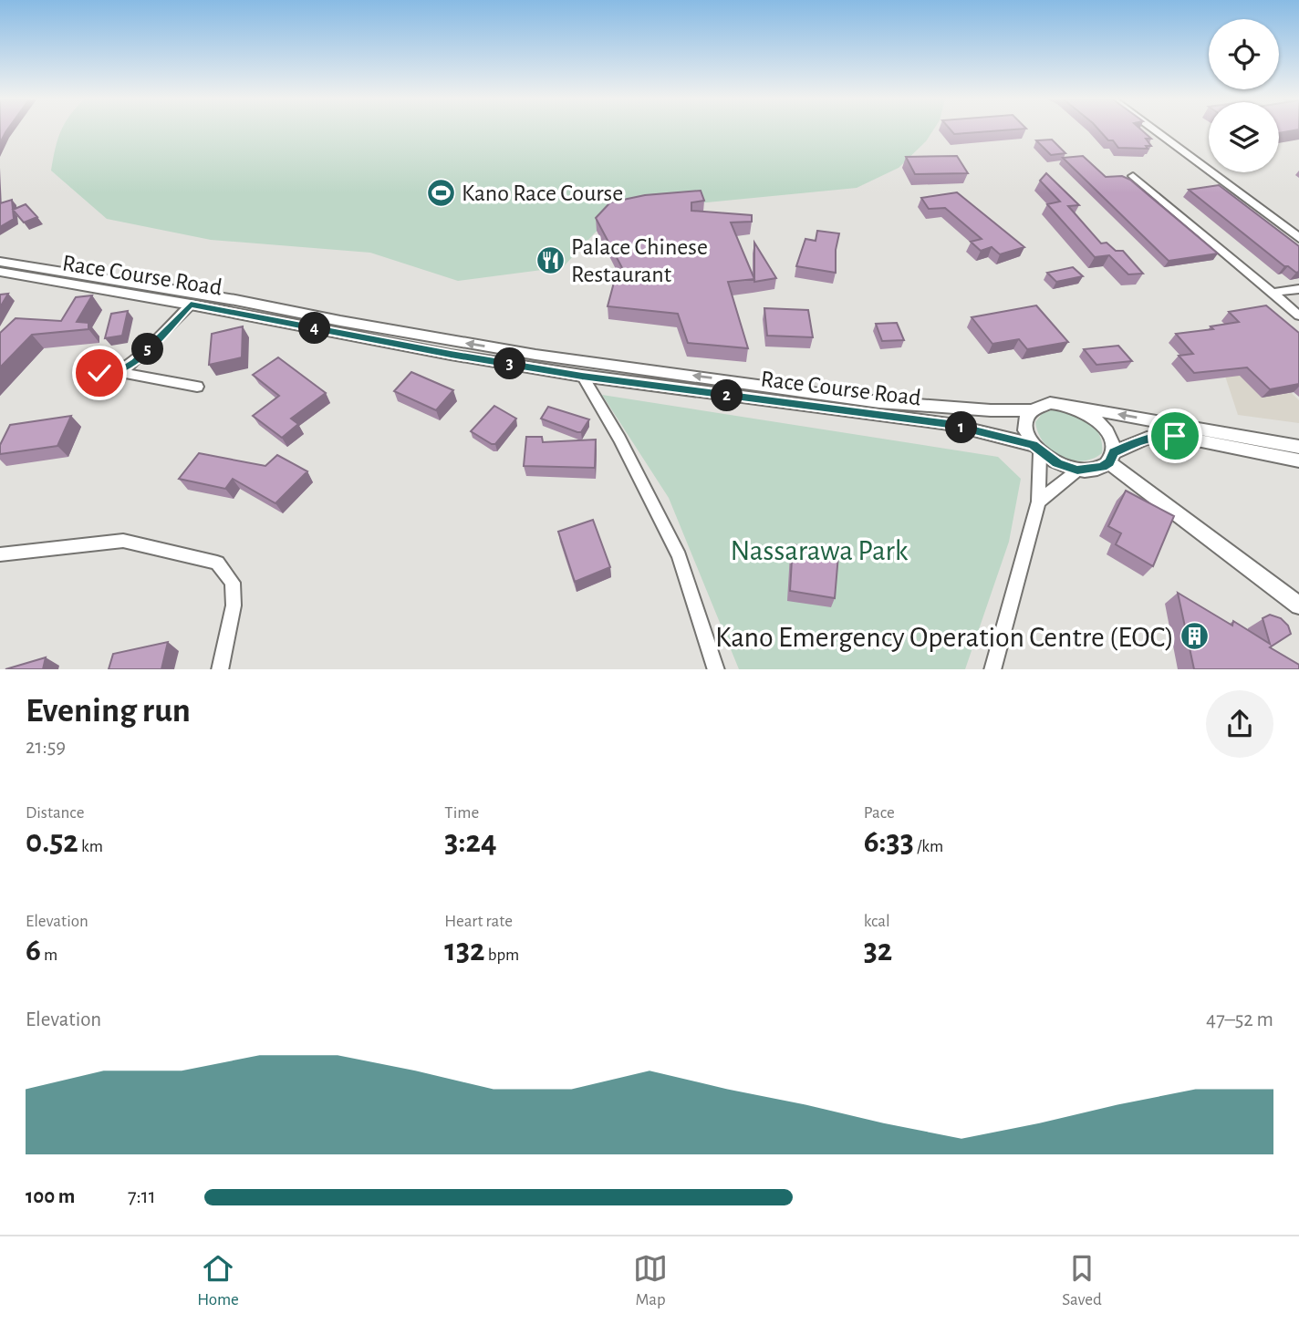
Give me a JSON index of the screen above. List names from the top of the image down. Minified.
{"streets":{"street":["Race Course Road"]},"parks":["Nassarawa Park"],"places":{"sports":["Kano Race Course"],"restaurant":["Palace Chinese Restaurant"],"building":["Kano Emergency Operation Centre (EOC)"]},"page":{"pins":["4","5","3","2","1"],"heading":["Evening run","21:59"],"stats":[["Distance","0.52 km"],["Time","3:24"],["Pace","6:33 /km"],["Elevation","6 m"],["Heart rate","132 bpm"],["kcal","32"]],"chart":["Elevation","47–52 m"],"list":[{"name":"100 m","note":"7:11"}],"tabs":["Home","Map","Saved"]}}
